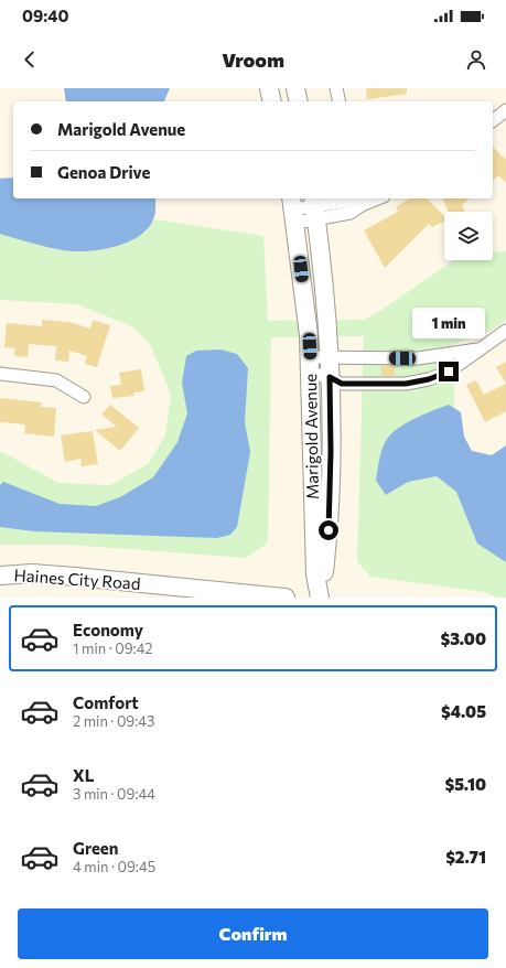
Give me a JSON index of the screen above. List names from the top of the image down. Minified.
{"streets":{"main road":["Marigold Avenue","Haines City Road"]},"page":{"status":"09:40","header":"Vroom","banner":["Marigold Avenue","Genoa Drive"],"bubble":"1 min","list":[{"name":"Economy","note":"1 min · 09:42","value":"$3.00"},{"name":"Comfort","note":"2 min · 09:43","value":"$4.05"},{"name":"XL","note":"3 min · 09:44","value":"$5.10"},{"name":"Green","note":"4 min · 09:45","value":"$2.71"}],"buttons":"Confirm"}}
